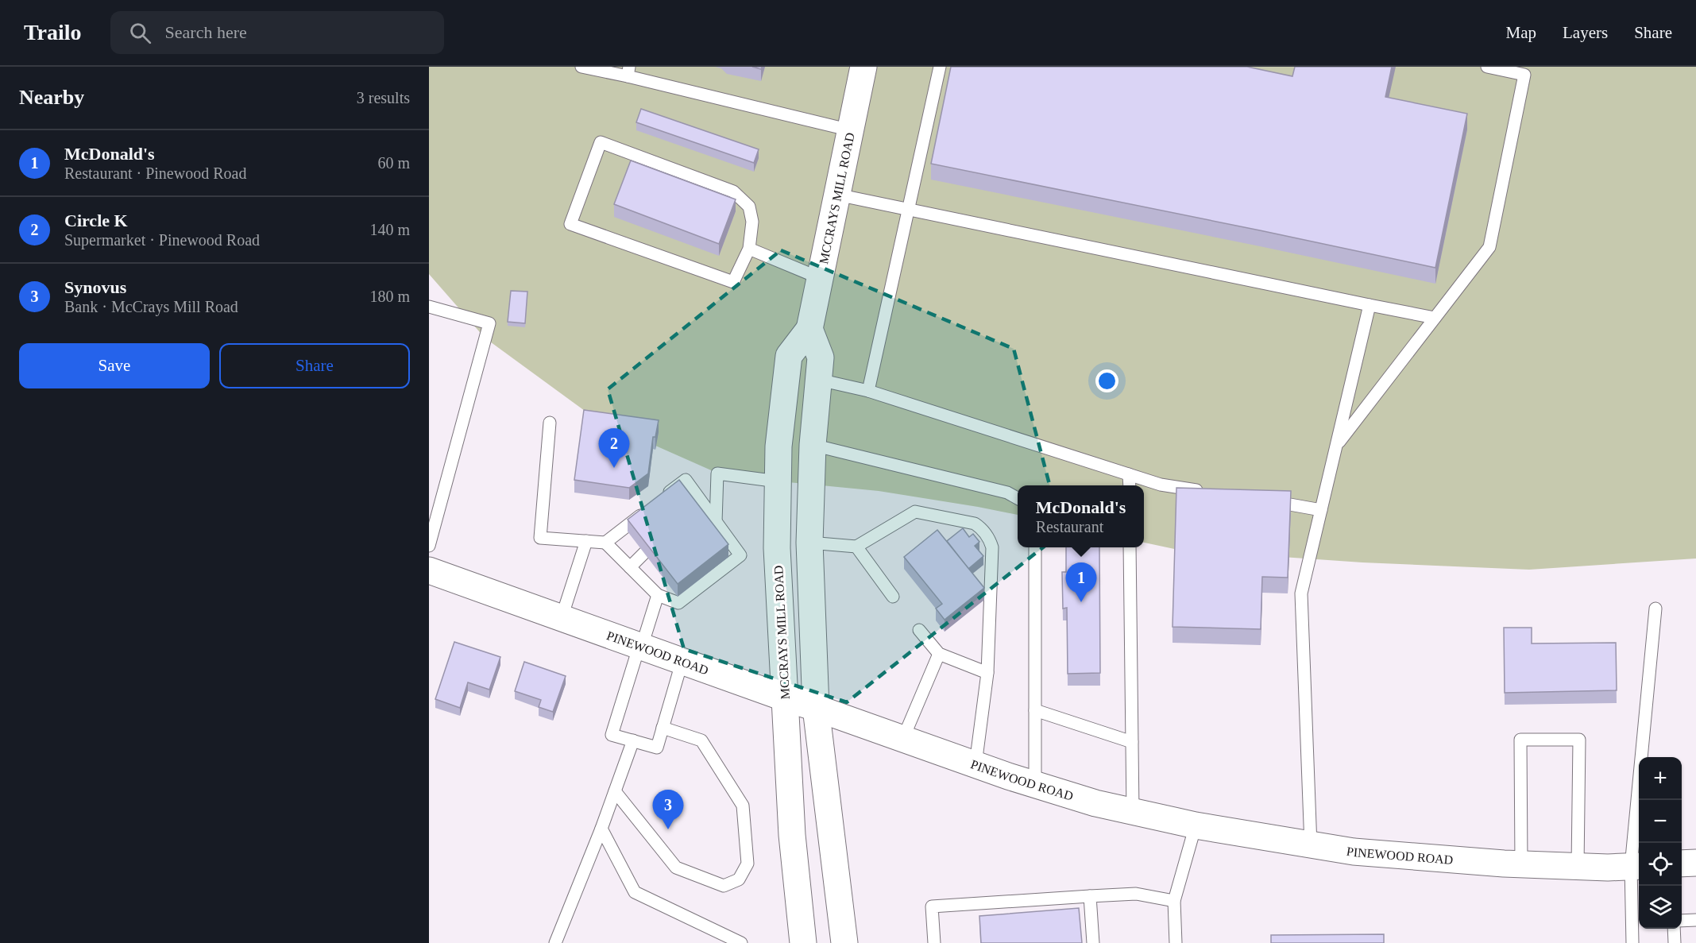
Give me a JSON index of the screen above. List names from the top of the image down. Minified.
{"streets":{"street":["MCCRAYS MILL ROAD","PINEWOOD ROAD"]},"crossings":[["MCCRAYS MILL ROAD","PINEWOOD ROAD"]],"page":{"header":"Trailo","search":"Search here","nav":["Map","Layers","Share"],"heading":["Nearby","3 results"],"list":[{"mark":"1","name":"McDonald's","note":"Restaurant · Pinewood Road","value":"60 m"},{"mark":"2","name":"Circle K","note":"Supermarket · Pinewood Road","value":"140 m"},{"mark":"3","name":"Synovus","note":"Bank · McCrays Mill Road","value":"180 m"}],"buttons":["Save","Share"],"pins":["2","1","3"],"popup":["McDonald's","Restaurant"],"map_buttons":["+","−"]}}
